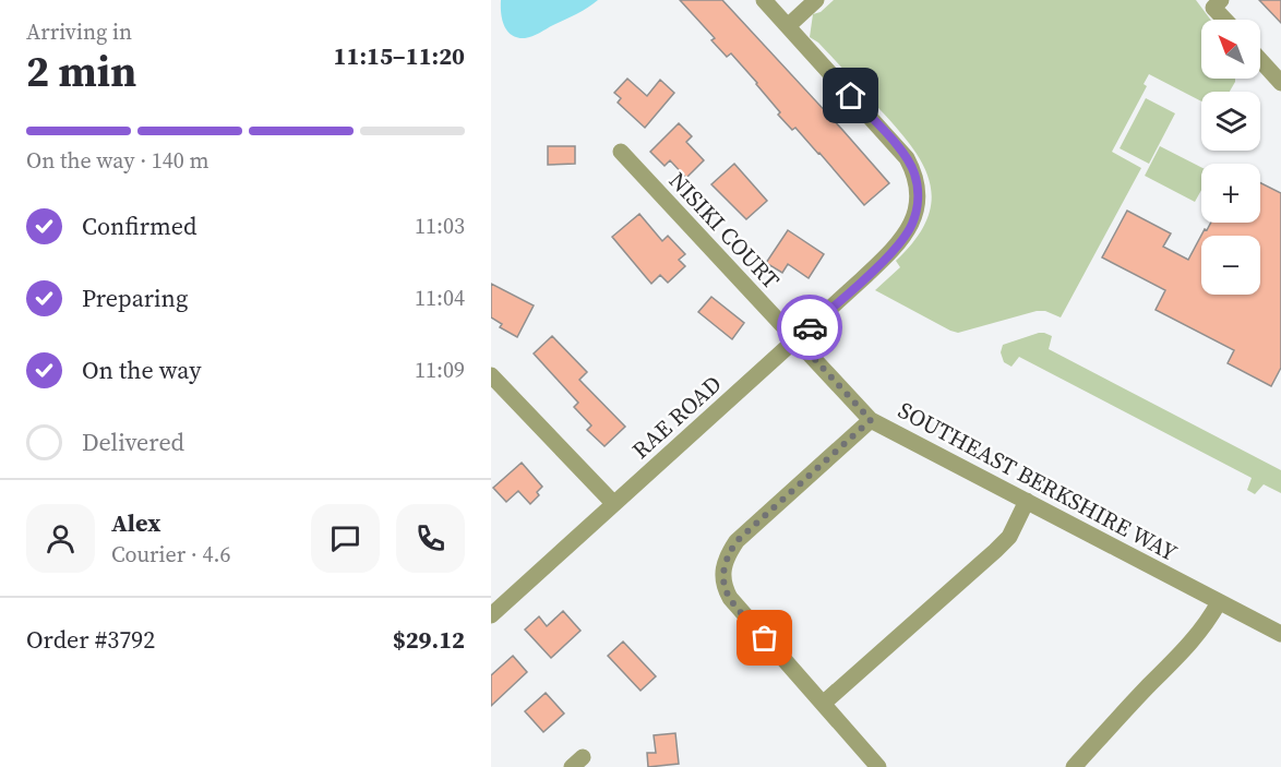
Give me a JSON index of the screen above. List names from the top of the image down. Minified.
{"streets":{"street":["NISIKI COURT","RAE ROAD","SOUTHEAST BERKSHIRE WAY"]},"crossings":[["NISIKI COURT","RAE ROAD"],["NISIKI COURT","SOUTHEAST BERKSHIRE WAY"],["RAE ROAD","SOUTHEAST BERKSHIRE WAY"]],"north":"top left","page":{"heading":["2 min","Arriving in","11:15–11:20"],"panel":["Alex","Courier · 4.6","Order #3792","$29.12"],"map_buttons":["+","−"],"bar":"On the way · 140 m","list":[["Confirmed","11:03"],["Preparing","11:04"],["On the way","11:09"],"Delivered"]}}
